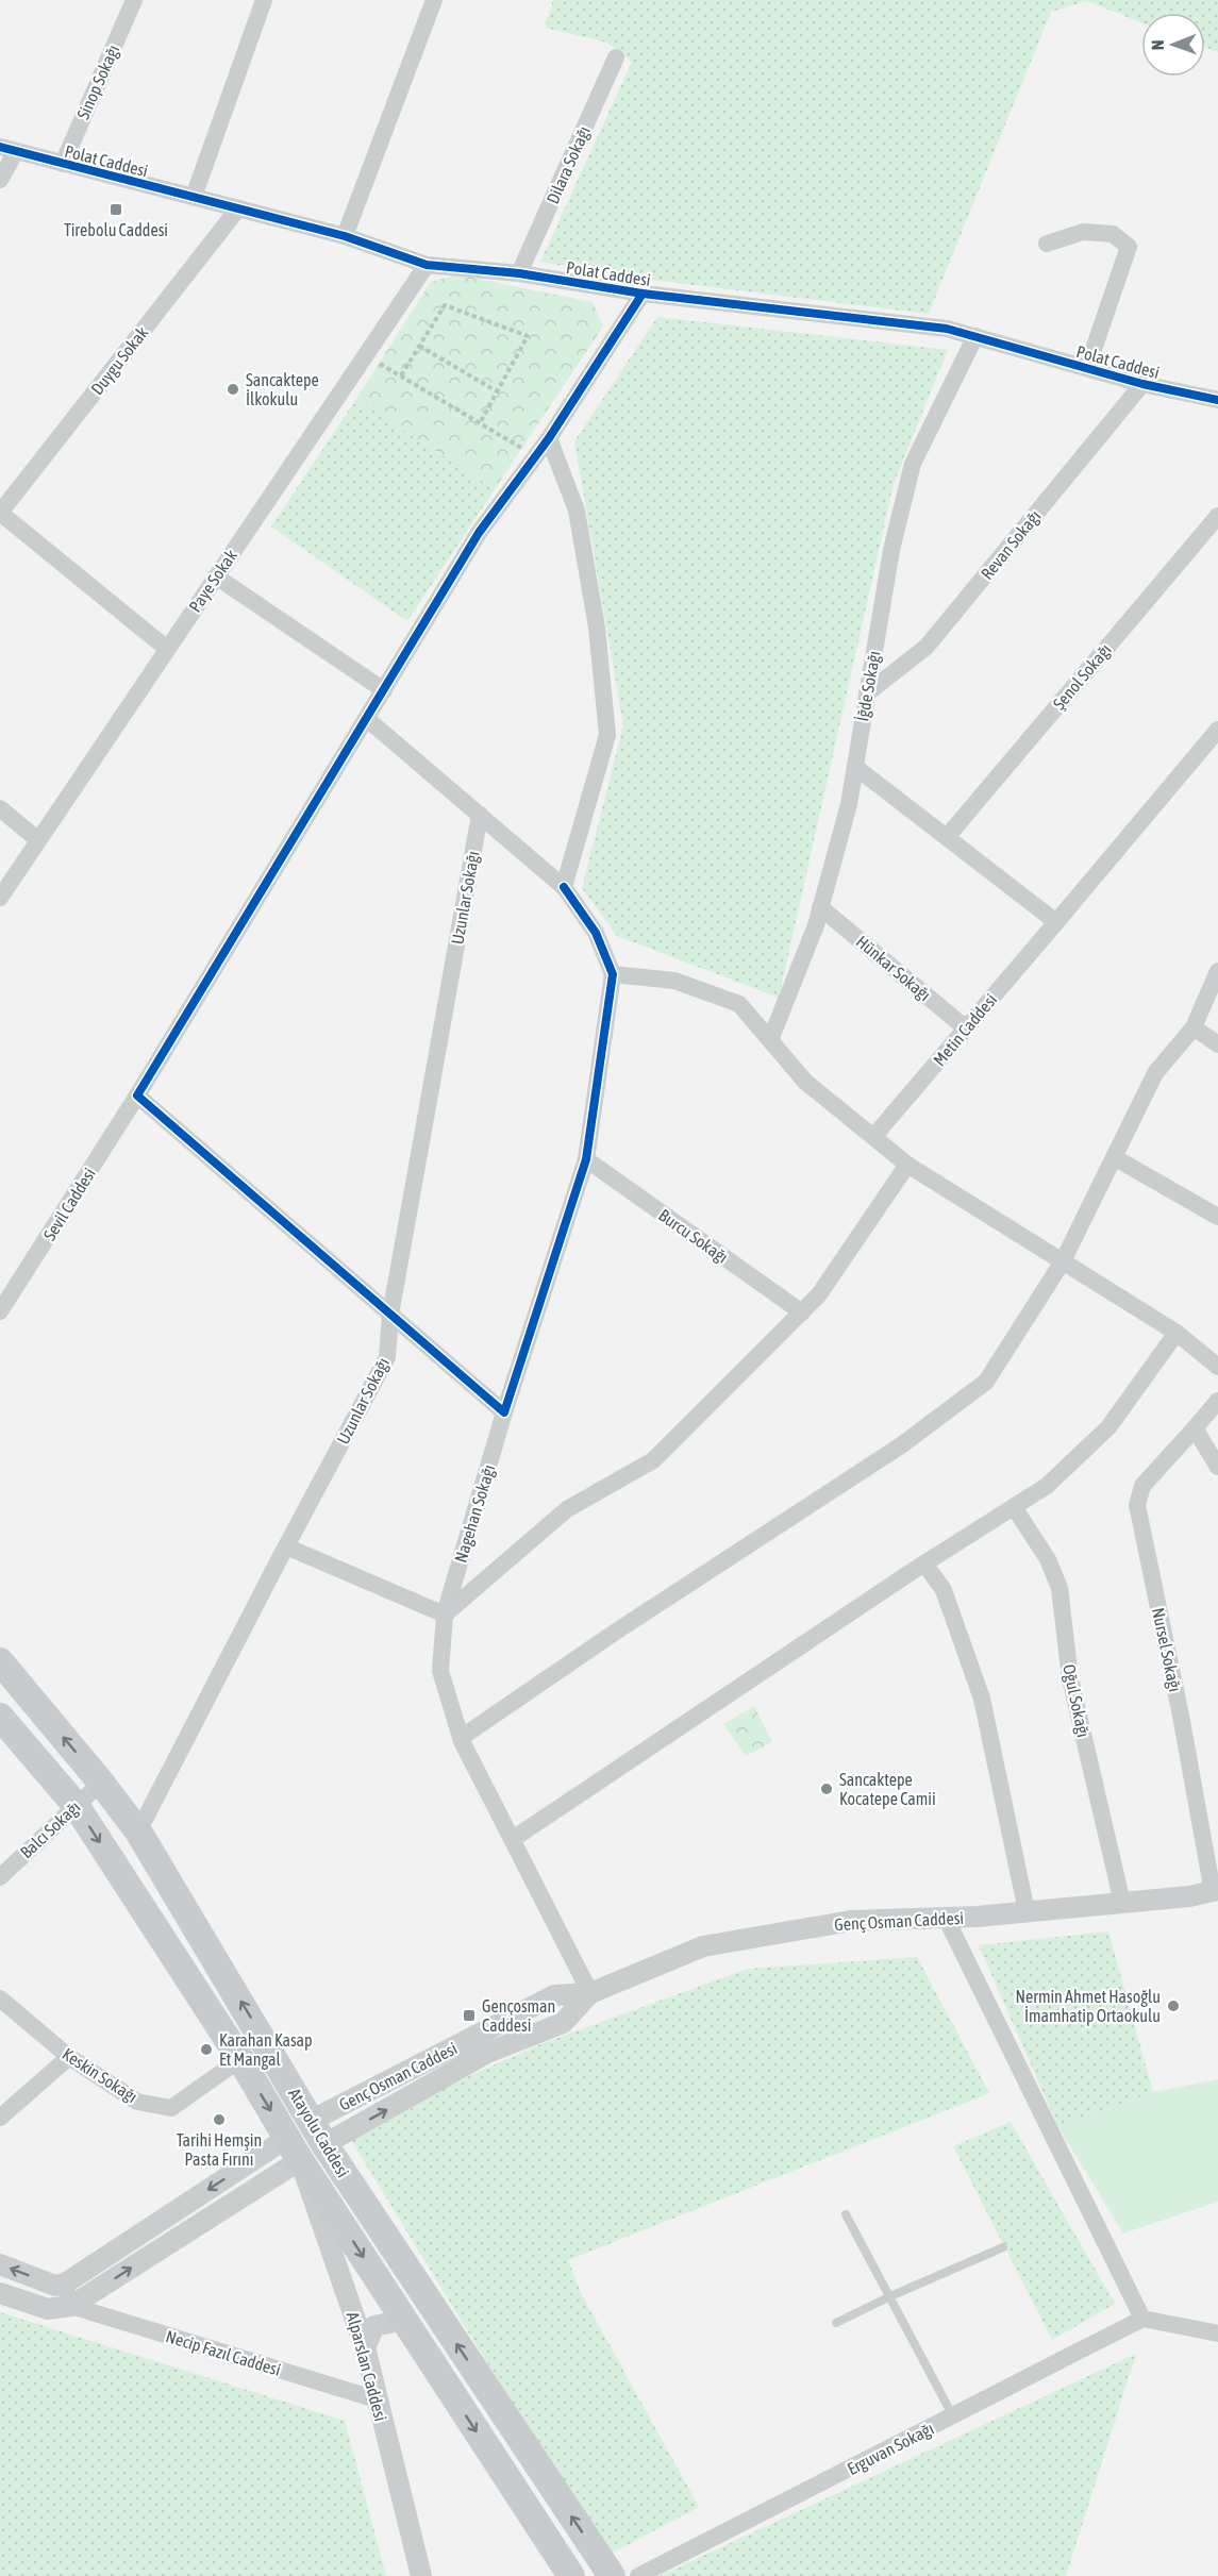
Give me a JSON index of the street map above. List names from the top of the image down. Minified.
{"streets":{"main road":["Atayolu Caddesi"],"street":["Sinop Sokağı","Polat Caddesi","Dilara Sokağı","Duygu Sokak","Revan Sokağı","Paye Sokak","Şenol Sokağı","İğde Sokağı","Uzunlar Sokağı","Hünkar Sokağı","Metin Caddesi","Sevil Caddesi","Burcu Sokağı","Nagehan Sokağı","Nursel Sokağı","Oğul Sokağı","Balcı Sokağı","Genç Osman Caddesi","Keskin Sokağı","Necip Fazıl Caddesi","Alparslan Caddesi","Erguvan Sokağı"]},"crossings":[["Sinop Sokağı","Polat Caddesi"],["Polat Caddesi","Dilara Sokağı"],["Polat Caddesi","Duygu Sokak"],["Polat Caddesi","Revan Sokağı"],["Polat Caddesi","Paye Sokak"],["Polat Caddesi","İğde Sokağı"],["Polat Caddesi","Sevil Caddesi"],["Revan Sokağı","İğde Sokağı"],["İğde Sokağı","Hünkar Sokağı"],["Uzunlar Sokağı","Atayolu Caddesi"],["Hünkar Sokağı","Metin Caddesi"],["Burcu Sokağı","Nagehan Sokağı"],["Nagehan Sokağı","Genç Osman Caddesi"],["Nursel Sokağı","Genç Osman Caddesi"],["Oğul Sokağı","Genç Osman Caddesi"],["Balcı Sokağı","Atayolu Caddesi"],["Genç Osman Caddesi","Atayolu Caddesi"],["Keskin Sokağı","Atayolu Caddesi"],["Atayolu Caddesi","Alparslan Caddesi"],["Necip Fazıl Caddesi","Alparslan Caddesi"]],"places":{"transit":["Tirebolu Caddesi","Gençosman Caddesi"],"other":["Sancaktepe İlkokulu","Sancaktepe Kocatepe Camii","Nermin Ahmet Hasoğlu İmamhatip Ortaokulu","Karahan Kasap Et Mangal","Tarihi Hemşin Pasta Fırını"]},"north":"left"}
